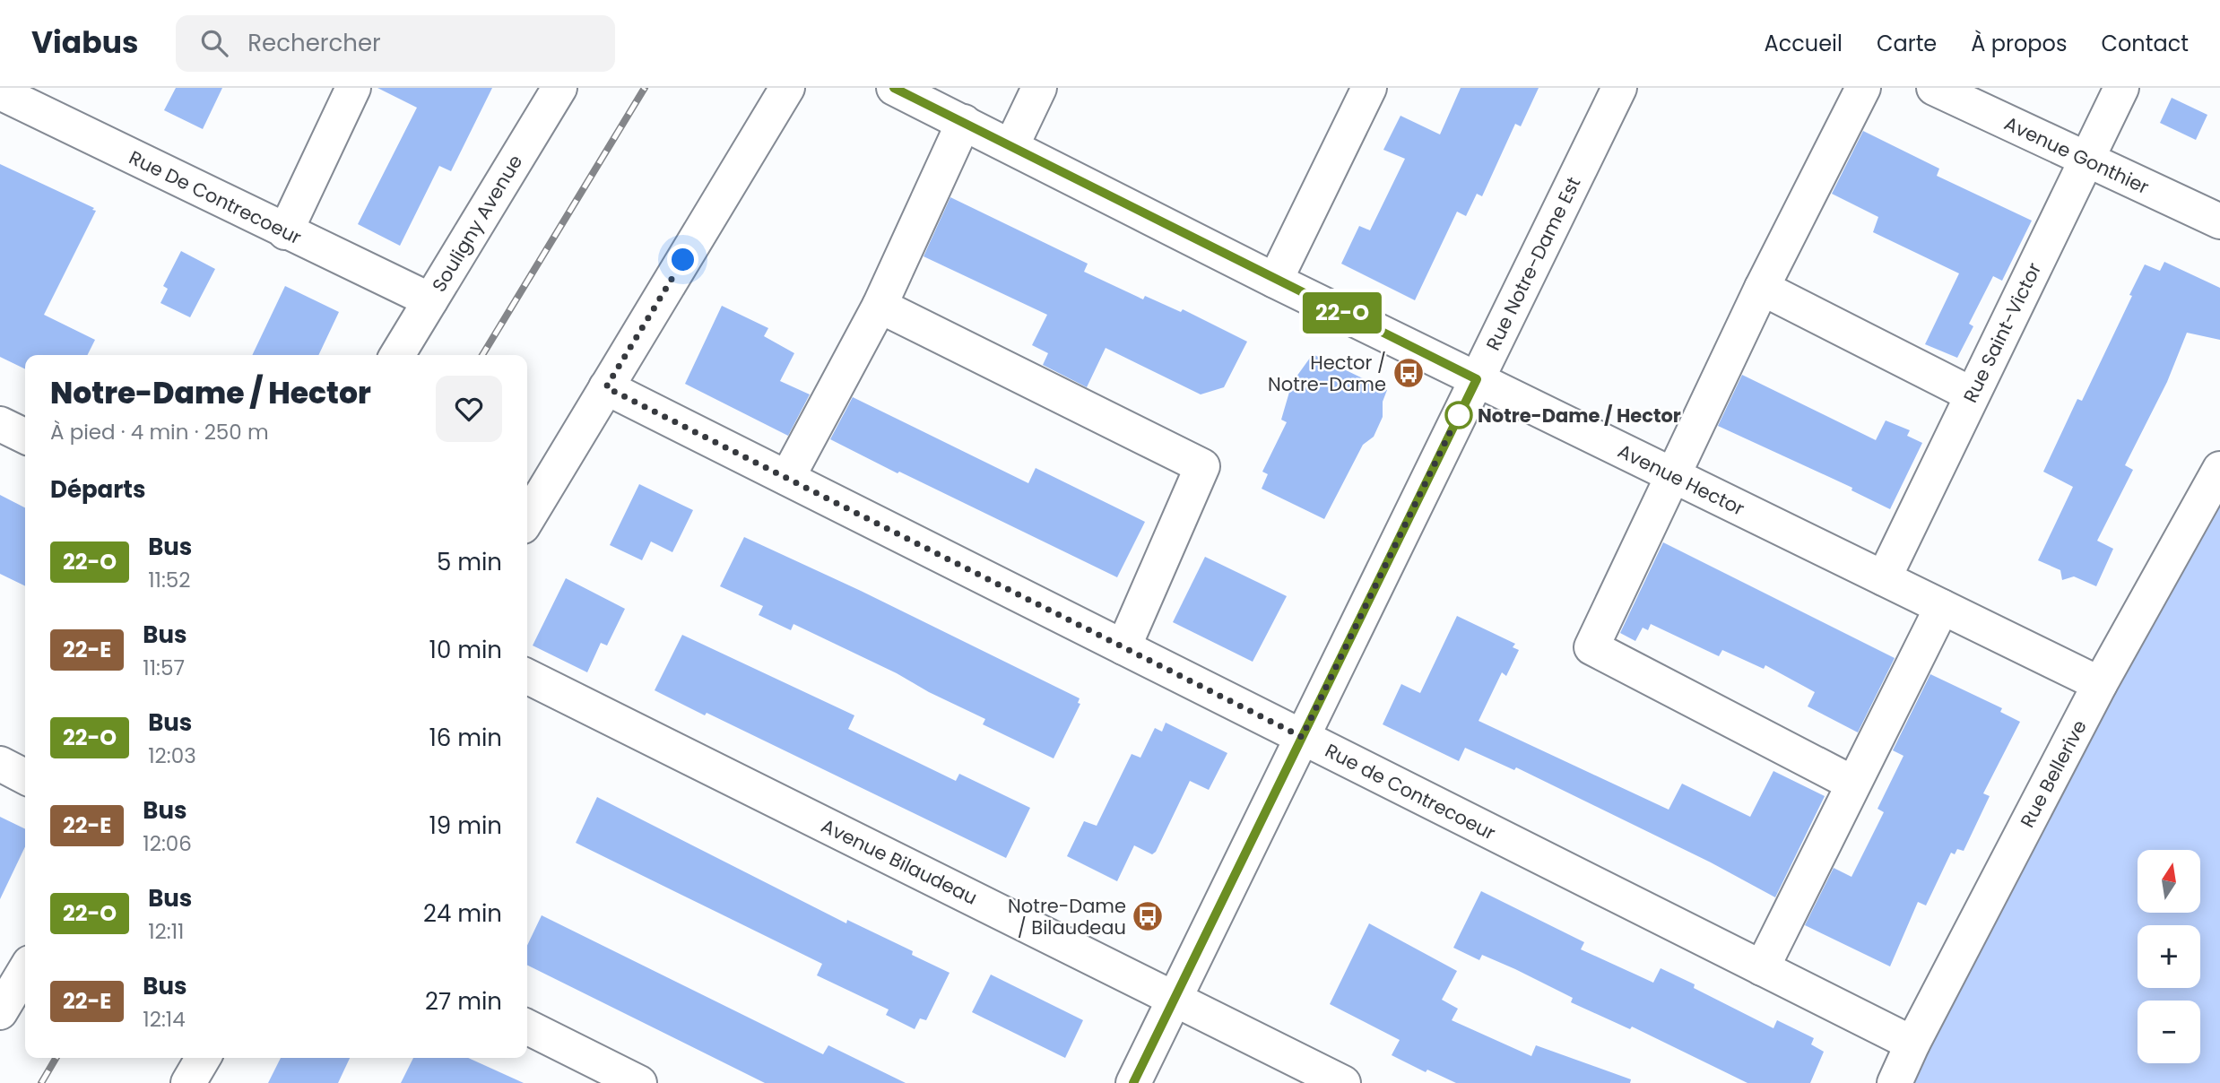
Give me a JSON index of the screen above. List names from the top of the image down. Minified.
{"streets":{"street":["Avenue Gonthier","Rue De Contrecoeur","Souligny Avenue","Rue Notre-Dame Est","Rue Saint-Victor","Avenue Hector","Rue Bellerive","Rue de Contrecoeur","Avenue Bilaudeau"]},"crossings":[["Avenue Gonthier","Rue Saint-Victor"],["Rue De Contrecoeur","Souligny Avenue"],["Rue Notre-Dame Est","Avenue Hector"],["Rue Notre-Dame Est","Rue de Contrecoeur"],["Rue Notre-Dame Est","Avenue Bilaudeau"],["Rue Saint-Victor","Avenue Hector"],["Avenue Hector","Rue Bellerive"],["Rue Bellerive","Rue de Contrecoeur"]],"places":{"bus stop":["Hector / Notre-Dame","Notre-Dame / Bilaudeau"],"other":["Notre-Dame / Hector"]},"lines":["bus line 22-O"],"north":"top","page":{"header":"Viabus","search":"Rechercher","nav":["Accueil","Carte","À propos","Contact"],"on_map":"22-O","heading":[["Notre-Dame / Hector","À pied · 4 min · 250 m"],"Départs"],"list":[{"mark":"22-O","name":"Bus","note":"11:52","value":"5 min"},{"mark":"22-E","name":"Bus","note":"11:57","value":"10 min"},{"mark":"22-O","name":"Bus","note":"12:03","value":"16 min"},{"mark":"22-E","name":"Bus","note":"12:06","value":"19 min"},{"mark":"22-O","name":"Bus","note":"12:11","value":"24 min"},{"mark":"22-E","name":"Bus","note":"12:14","value":"27 min"}],"map_buttons":["+","−"]}}
